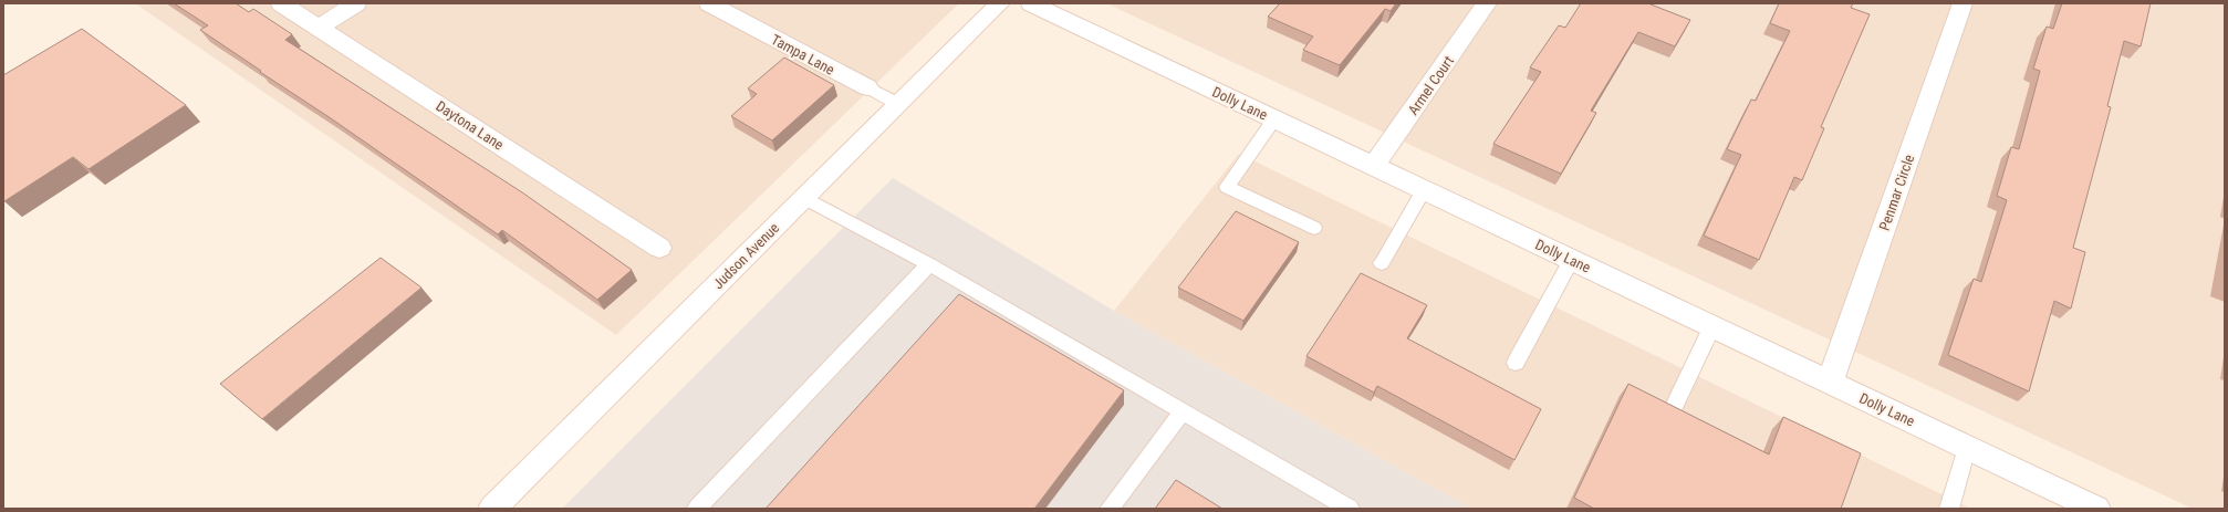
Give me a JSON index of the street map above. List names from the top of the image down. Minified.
{"streets":{"street":["Tampa Lane","Armel Court","Dolly Lane","Daytona Lane","Penmar Circle","Judson Avenue"]},"crossings":[["Tampa Lane","Judson Avenue"],["Armel Court","Dolly Lane"],["Dolly Lane","Penmar Circle"]]}
